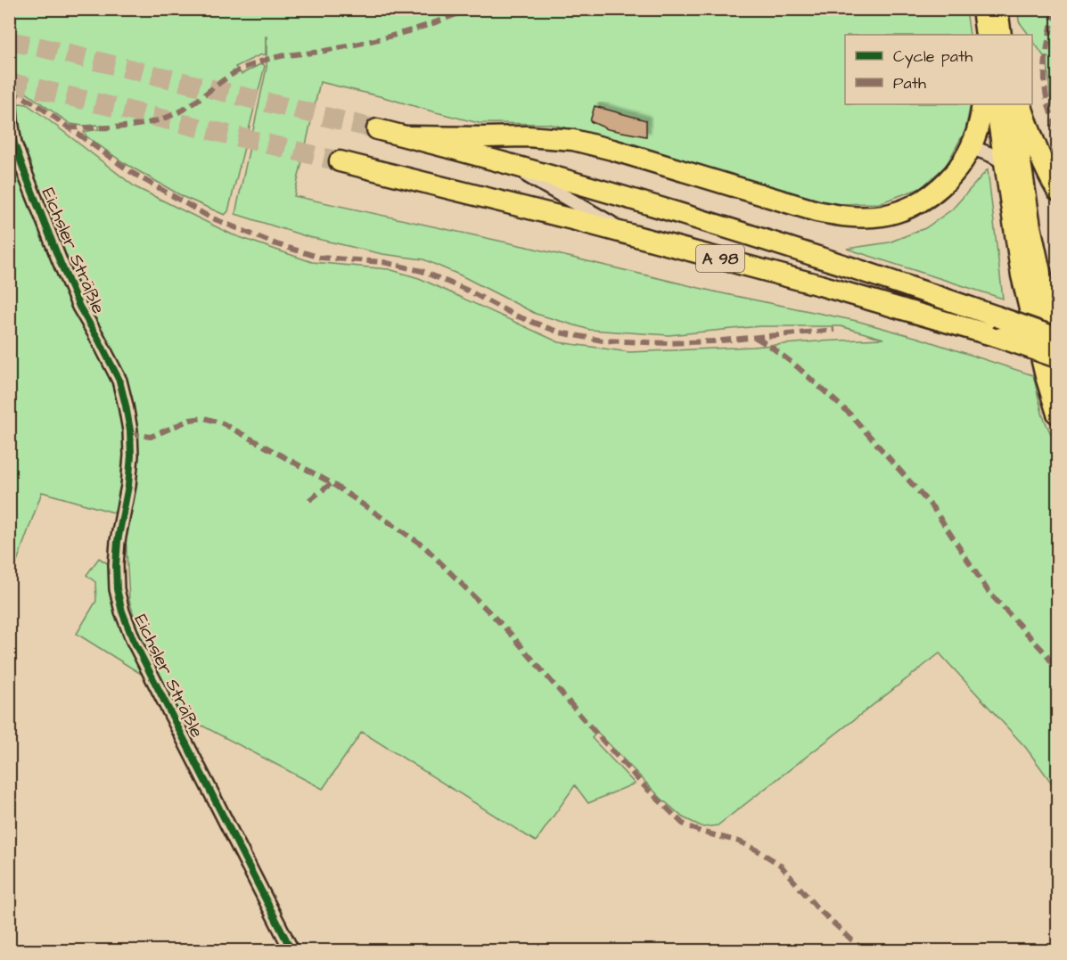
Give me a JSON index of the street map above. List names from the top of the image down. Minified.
{"streets":{"highway":["A 98"],"street":["Eichsler Sträßle"]},"legend":["Cycle path","Path"]}
